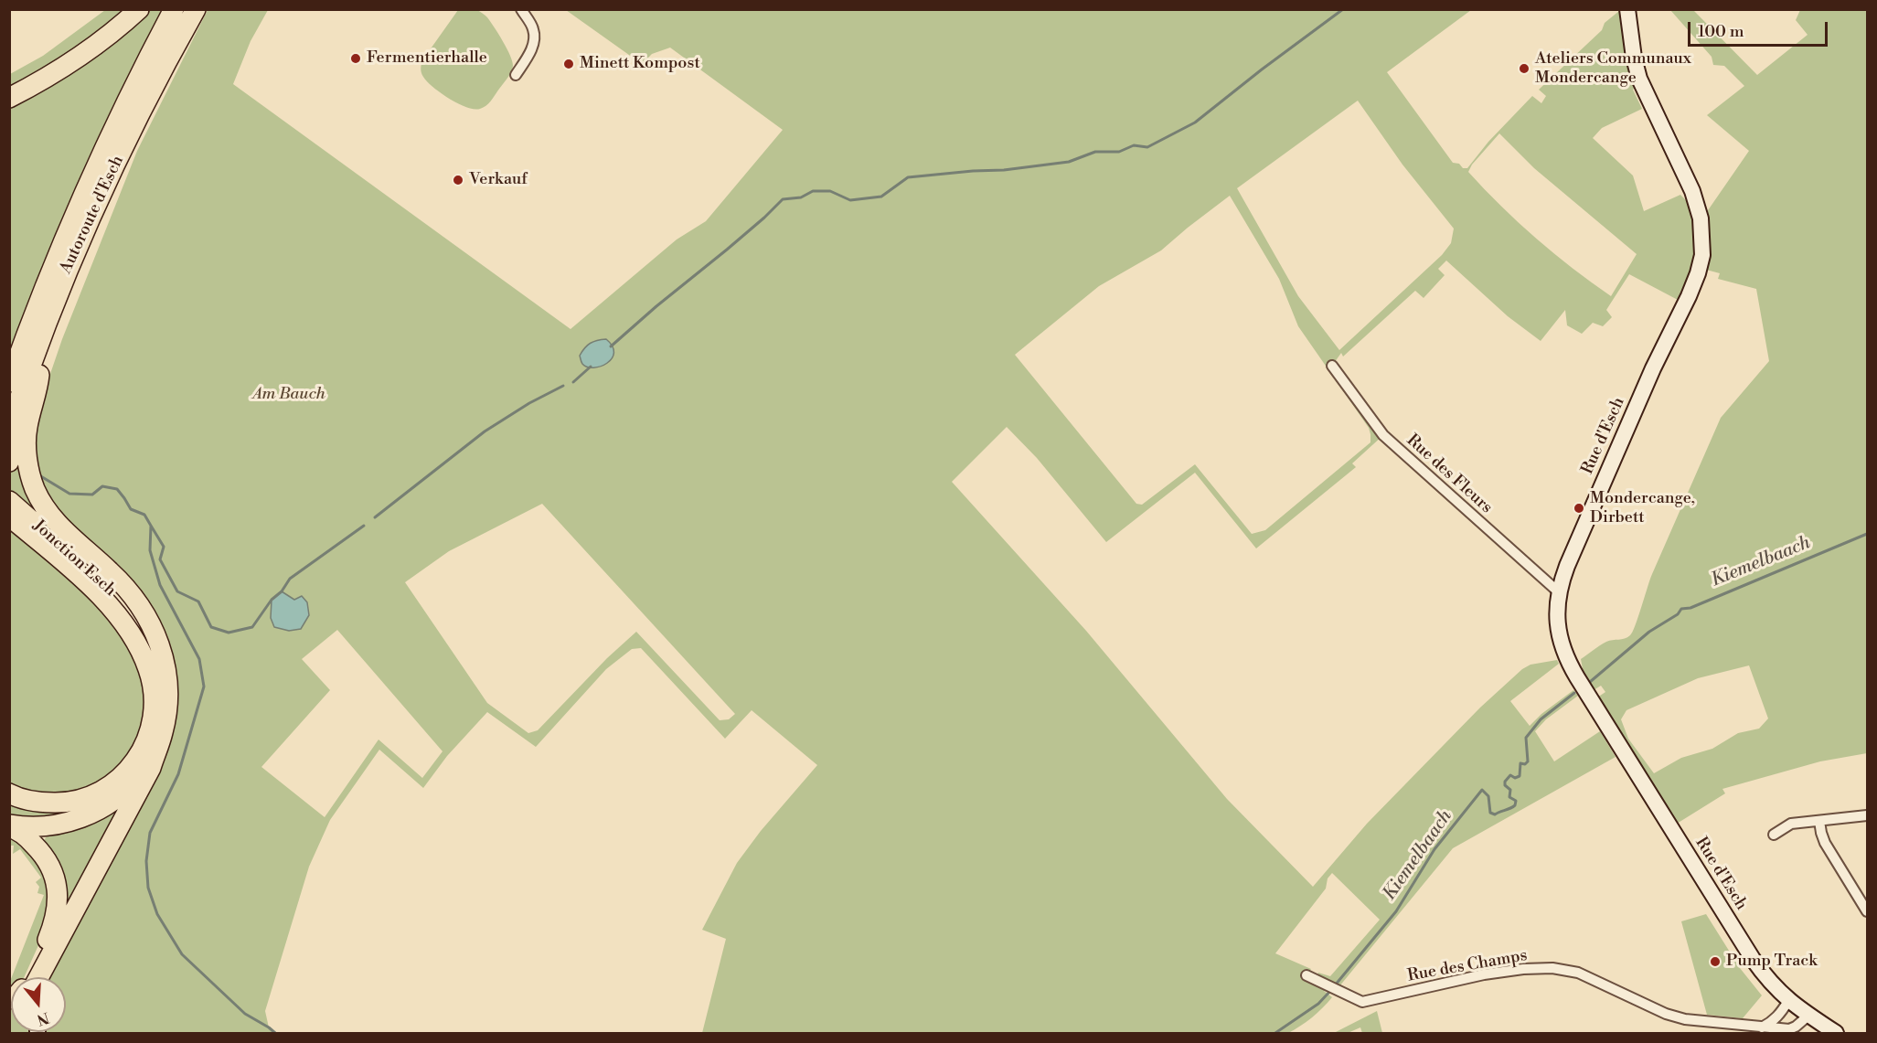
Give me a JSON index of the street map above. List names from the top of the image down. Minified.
{"streets":{"highway":["Autoroute d'Esch","Jonction Esch"],"main road":["Rue d'Esch"],"street":["Rue des Fleurs","Rue des Champs"]},"crossings":[["Rue d'Esch","Rue des Fleurs"],["Rue d'Esch","Rue des Champs"]],"water":["Kiemelbaach"],"parks":["Am Bauch"],"places":["Fermentierhalle","Minett Kompost","Ateliers Communaux Mondercange","Verkauf","Mondercange, Dirbett","Pump Track"],"scale_bar":"100 m","north":"bottom"}
